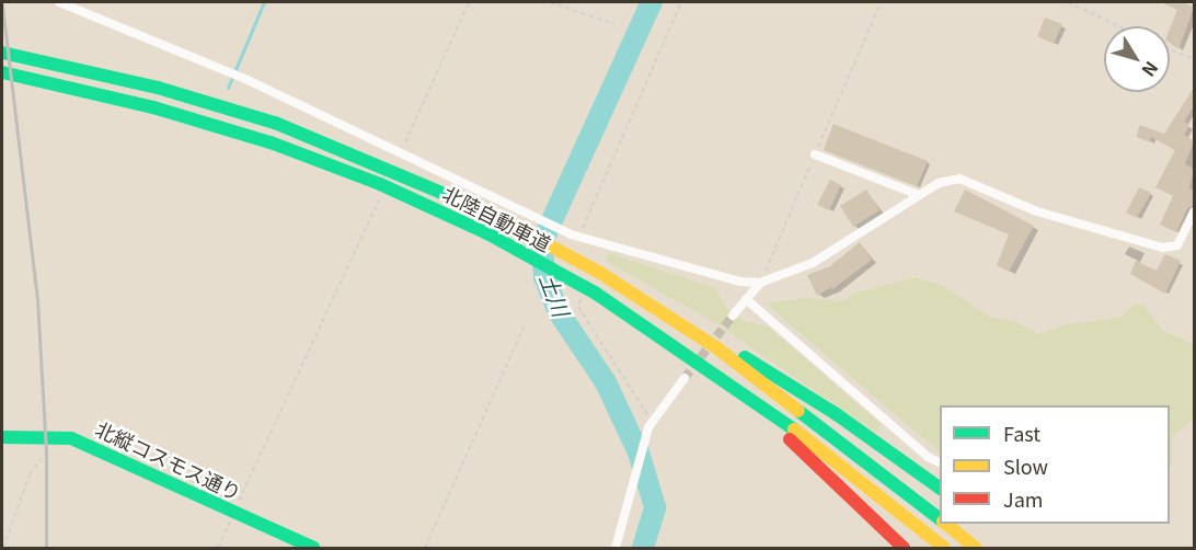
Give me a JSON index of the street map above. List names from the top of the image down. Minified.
{"streets":{"main road":["北陸自動車道","北縦コスモス通り"]},"water":["土川"],"legend":["Fast","Slow","Jam"],"north":"bottom right"}
